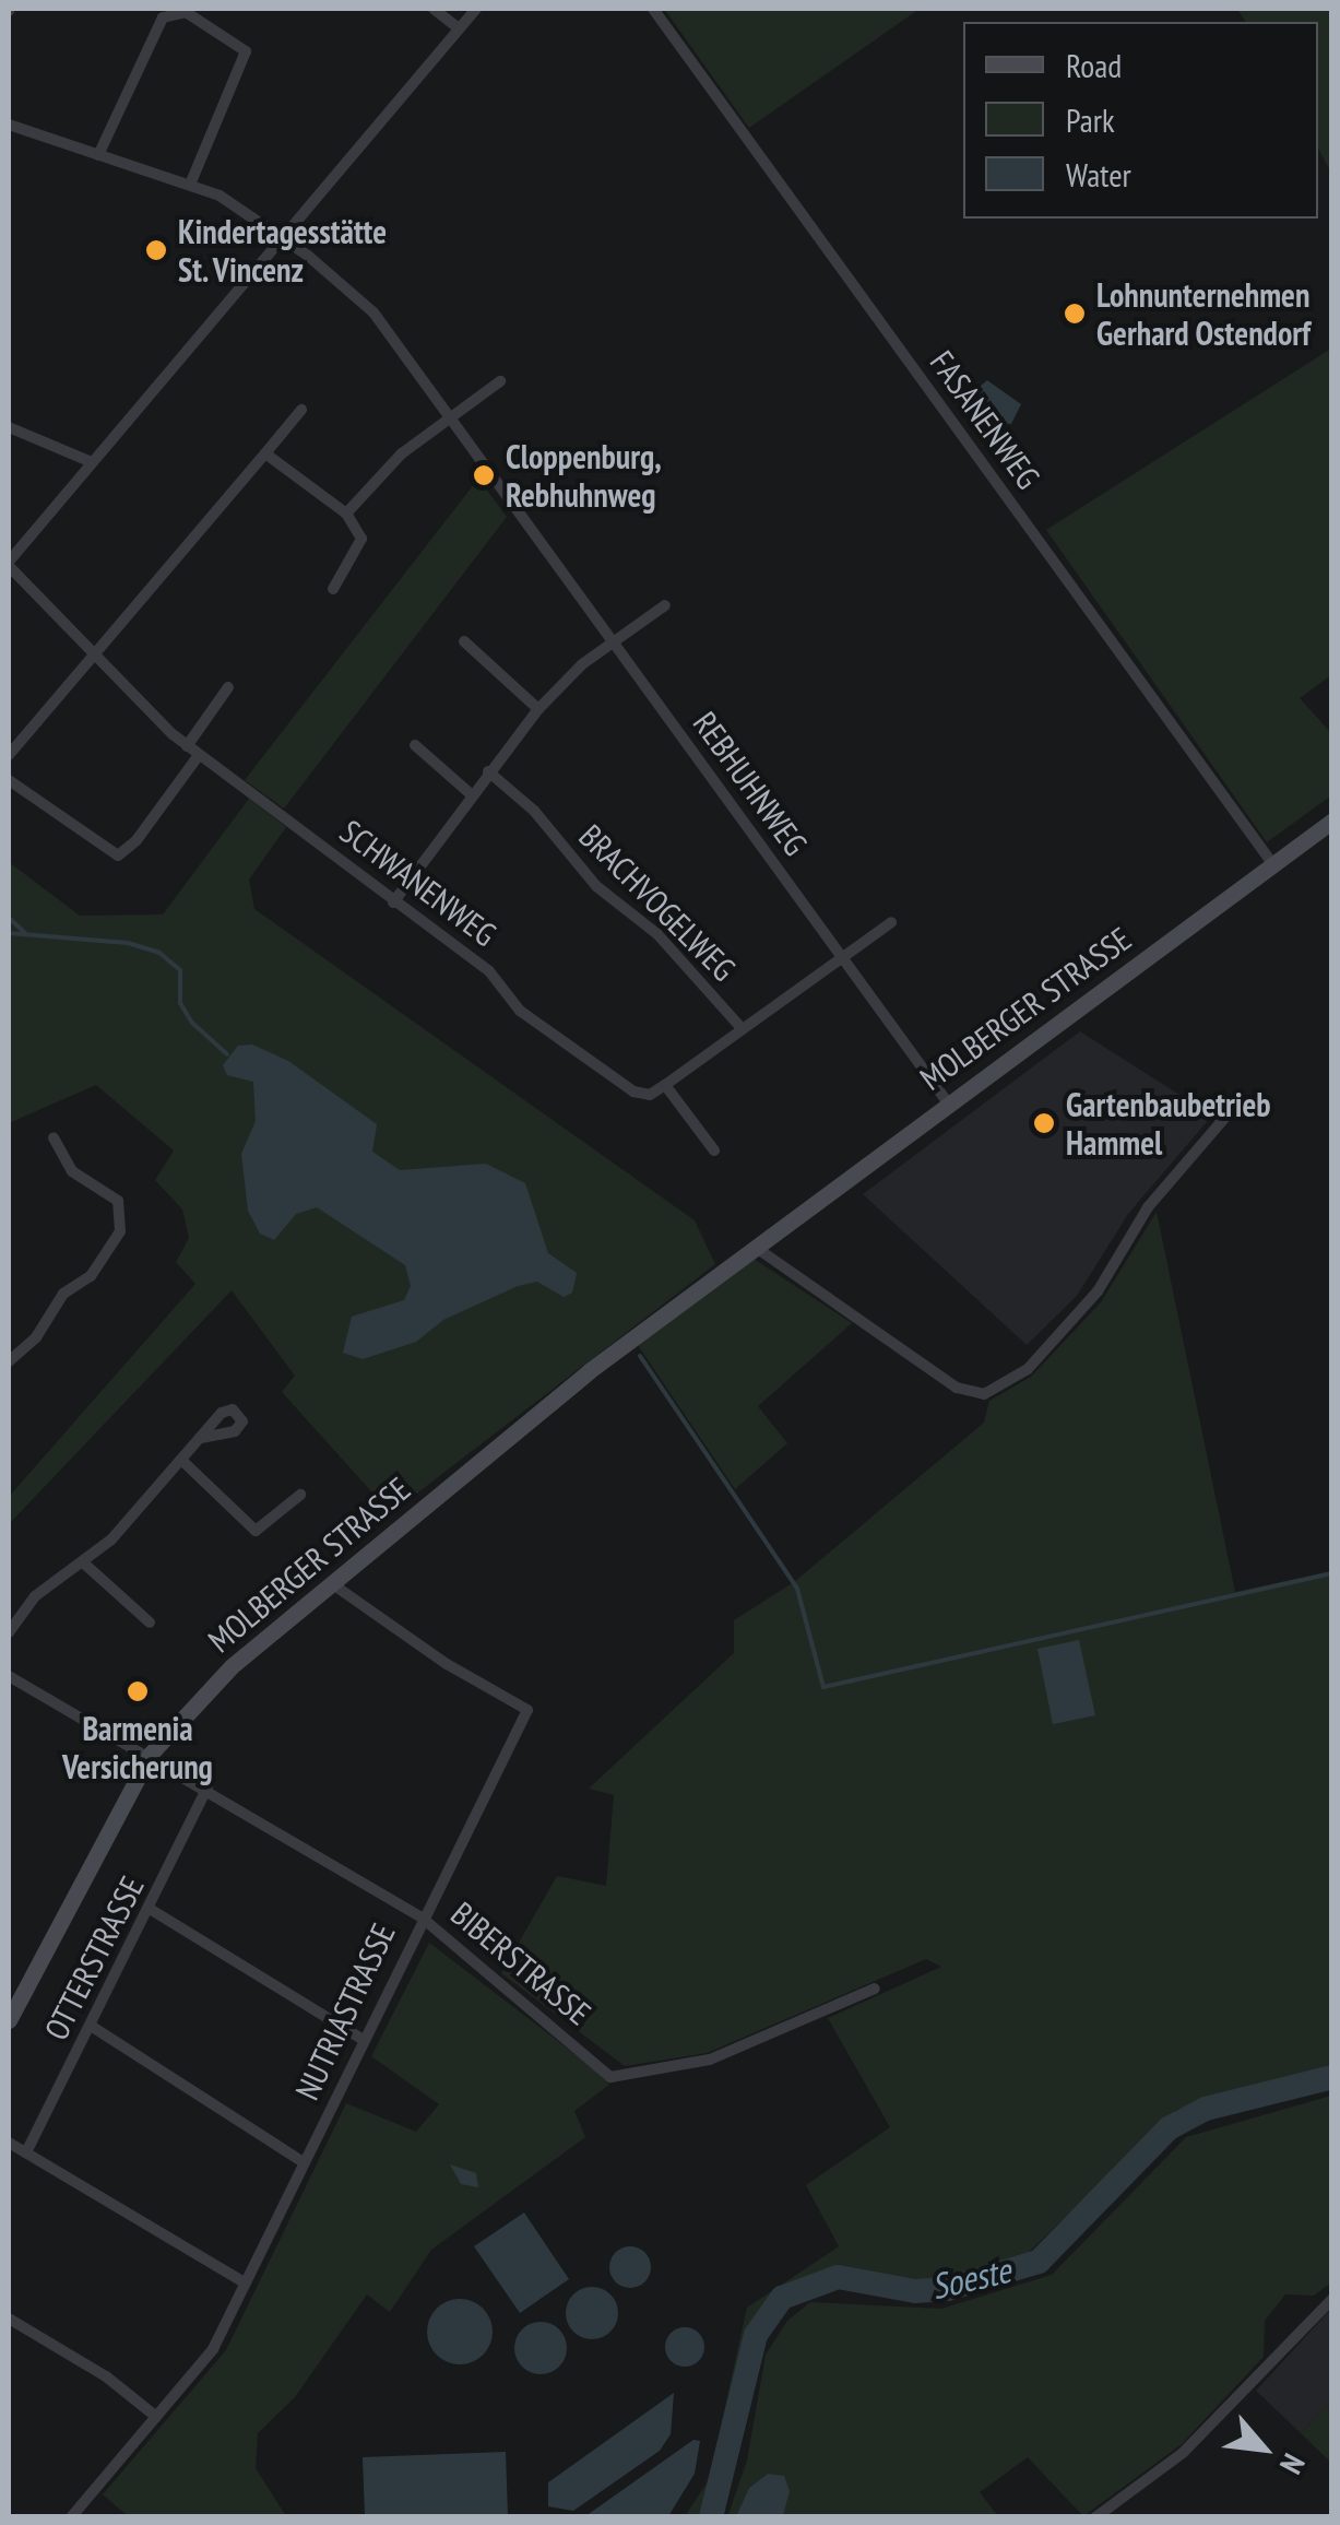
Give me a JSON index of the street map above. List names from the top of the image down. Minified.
{"streets":{"main road":["MOLBERGER STRASSE"],"street":["FASANENWEG","REBHUHNWEG","SCHWANENWEG","BRACHVOGELWEG","OTTERSTRASSE","BIBERSTRASSE","NUTRIASTRASSE"]},"crossings":[["FASANENWEG","MOLBERGER STRASSE"],["REBHUHNWEG","MOLBERGER STRASSE"],["MOLBERGER STRASSE","BIBERSTRASSE"],["MOLBERGER STRASSE","NUTRIASTRASSE"],["OTTERSTRASSE","BIBERSTRASSE"],["BIBERSTRASSE","NUTRIASTRASSE"]],"water":["Soeste"],"places":["Kindertagesstätte St. Vincenz","Lohnunternehmen Gerhard Ostendorf","Cloppenburg, Rebhuhnweg","Gartenbaubetrieb Hammel","Barmenia Versicherung"],"legend":["Road","Park","Water"],"north":"bottom right"}
